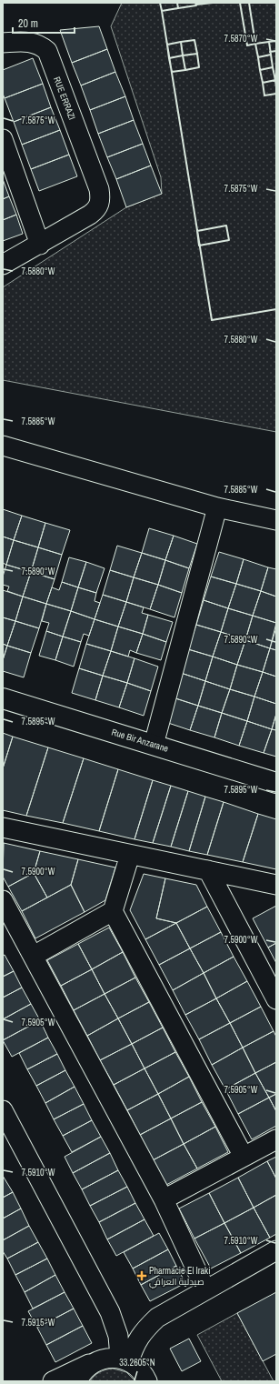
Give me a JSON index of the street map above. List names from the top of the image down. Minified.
{"streets":{"street":["RUE ERRAZI","Rue Bir Anzarane"]},"places":{"health":["Pharmacie El Iraki صيدلية العراقي"]},"scale_bar":"20 m","coordinates":["7.5870°W","7.5875°W","7.5880°W","7.5885°W","7.5890°W","7.5895°W","7.5900°W","7.5905°W","7.5910°W","7.5915°W","33.2605°N"]}
